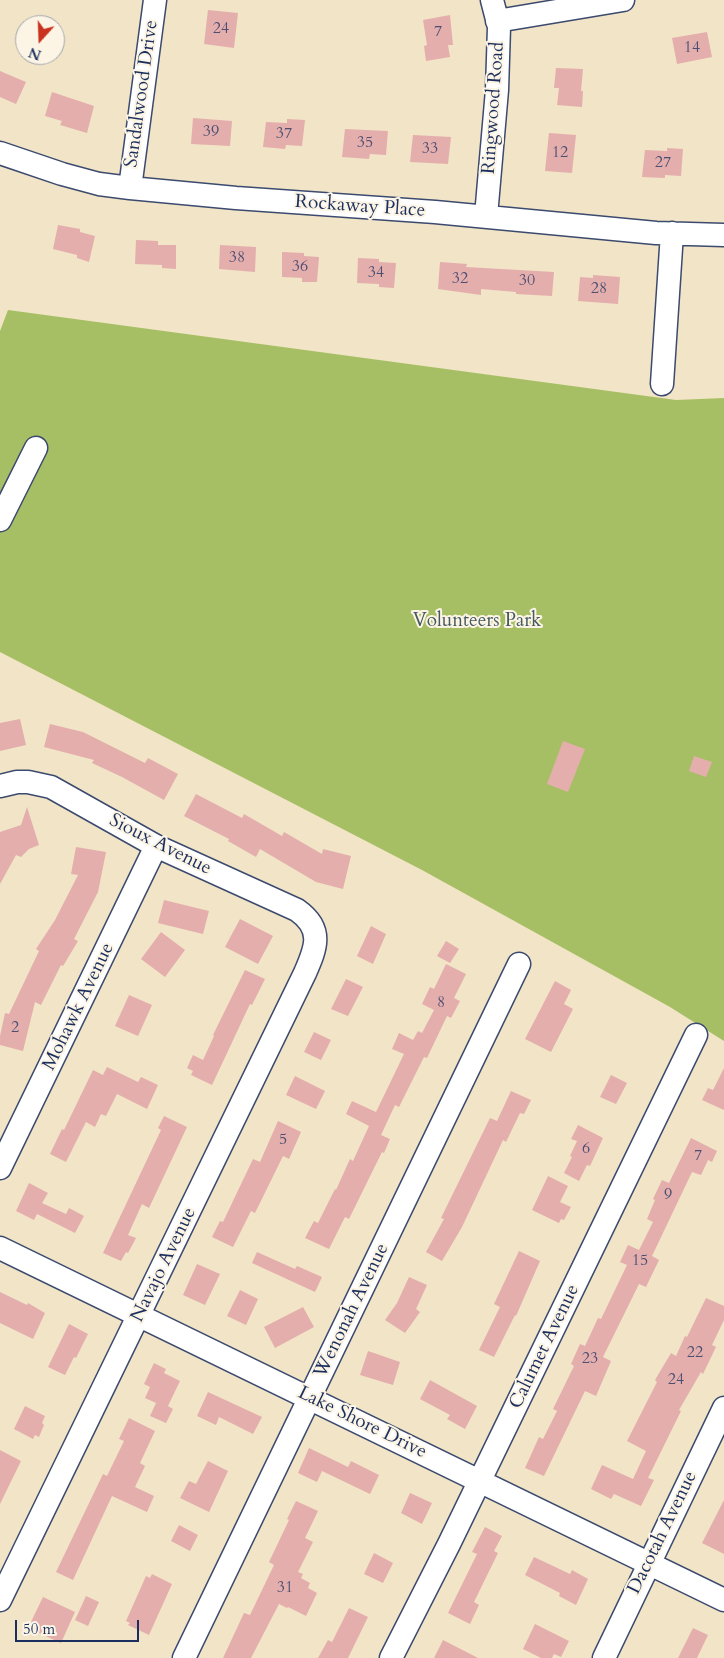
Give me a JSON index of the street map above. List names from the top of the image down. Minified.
{"streets":{"street":["Sandalwood Drive","Ringwood Road","Rockaway Place","Sioux Avenue","Mohawk Avenue","Navajo Avenue","Wenonah Avenue","Calumet Avenue","Lake Shore Drive","Dacotah Avenue"]},"crossings":[["Sandalwood Drive","Rockaway Place"],["Ringwood Road","Rockaway Place"],["Sioux Avenue","Mohawk Avenue"],["Sioux Avenue","Navajo Avenue"],["Navajo Avenue","Lake Shore Drive"],["Wenonah Avenue","Lake Shore Drive"],["Calumet Avenue","Lake Shore Drive"],["Lake Shore Drive","Dacotah Avenue"]],"parks":["Volunteers Park"],"house_numbers":["24","7","14","39","37","35","33","12","27","38","36","34","32","30","28","8","2","5","6","7","9","15","22","23","24","31"],"scale_bar":"50 m","north":"bottom"}
